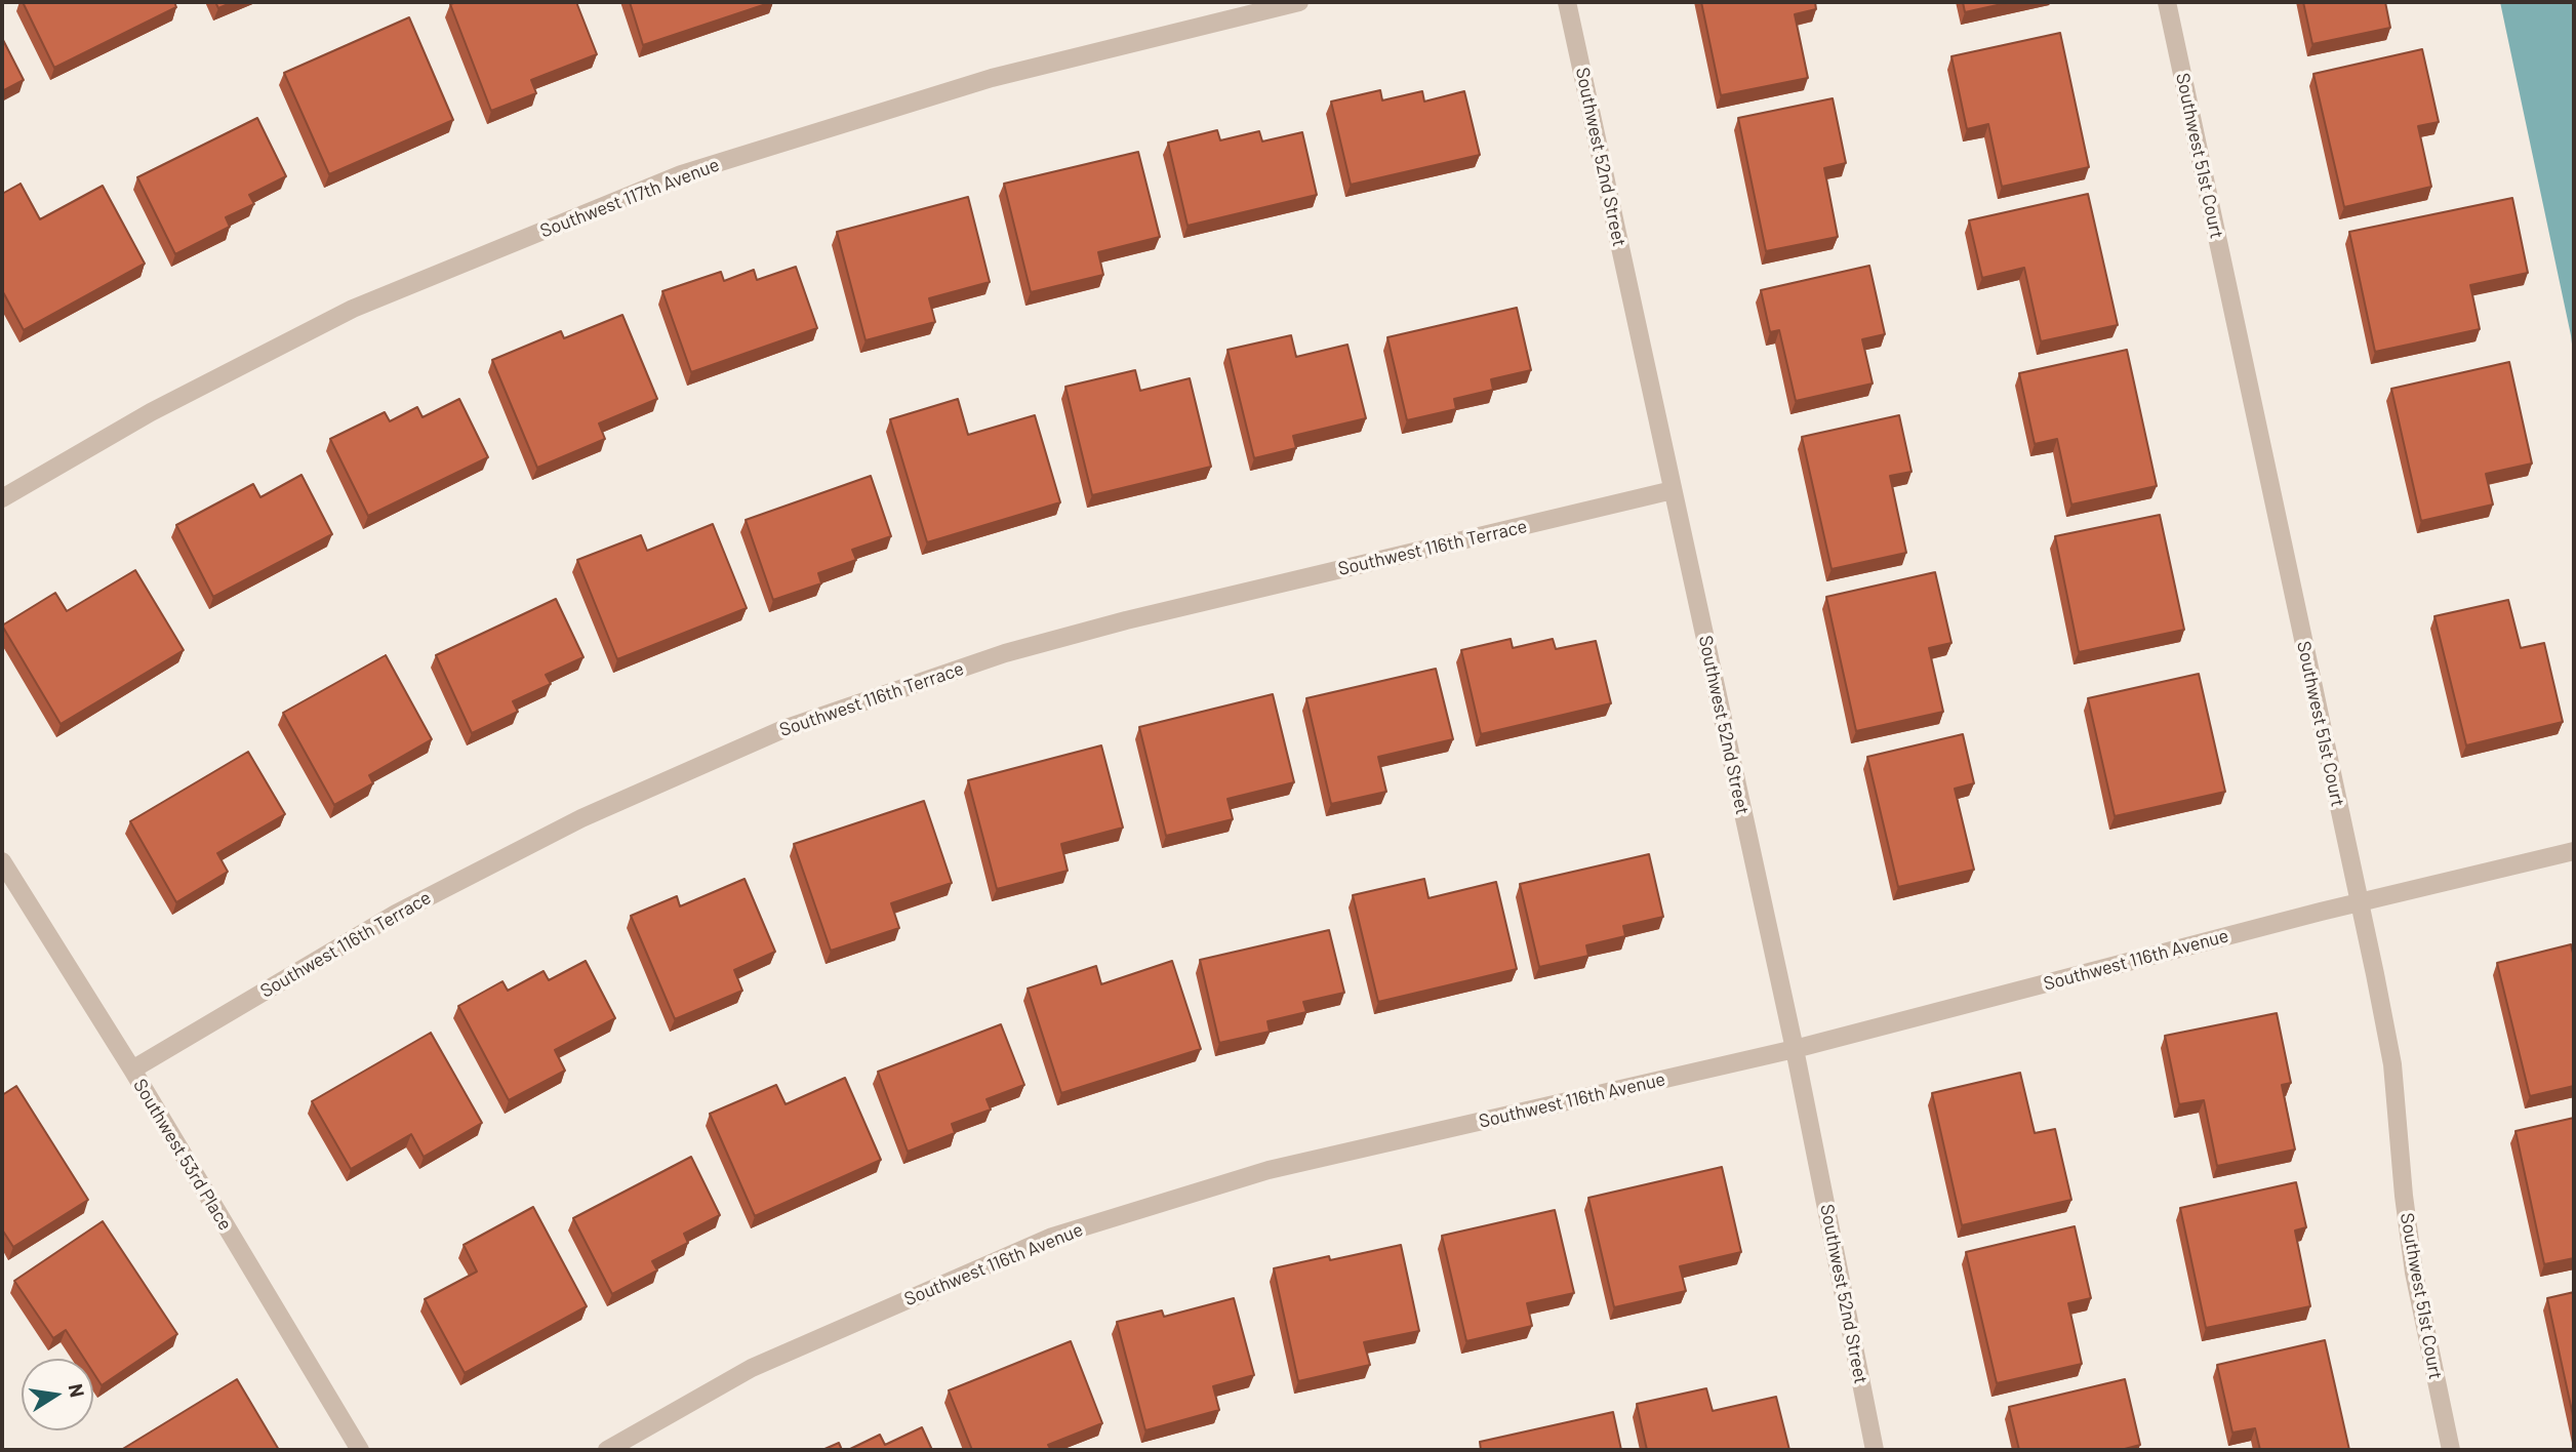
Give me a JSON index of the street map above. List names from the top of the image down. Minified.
{"streets":{"street":["Southwest 51st Court","Southwest 52nd Street","Southwest 117th Avenue","Southwest 116th Terrace","Southwest 116th Avenue","Southwest 53rd Place"]},"crossings":[["Southwest 51st Court","Southwest 116th Avenue"],["Southwest 52nd Street","Southwest 116th Terrace"],["Southwest 52nd Street","Southwest 116th Avenue"],["Southwest 116th Terrace","Southwest 53rd Place"]],"north":"right"}
